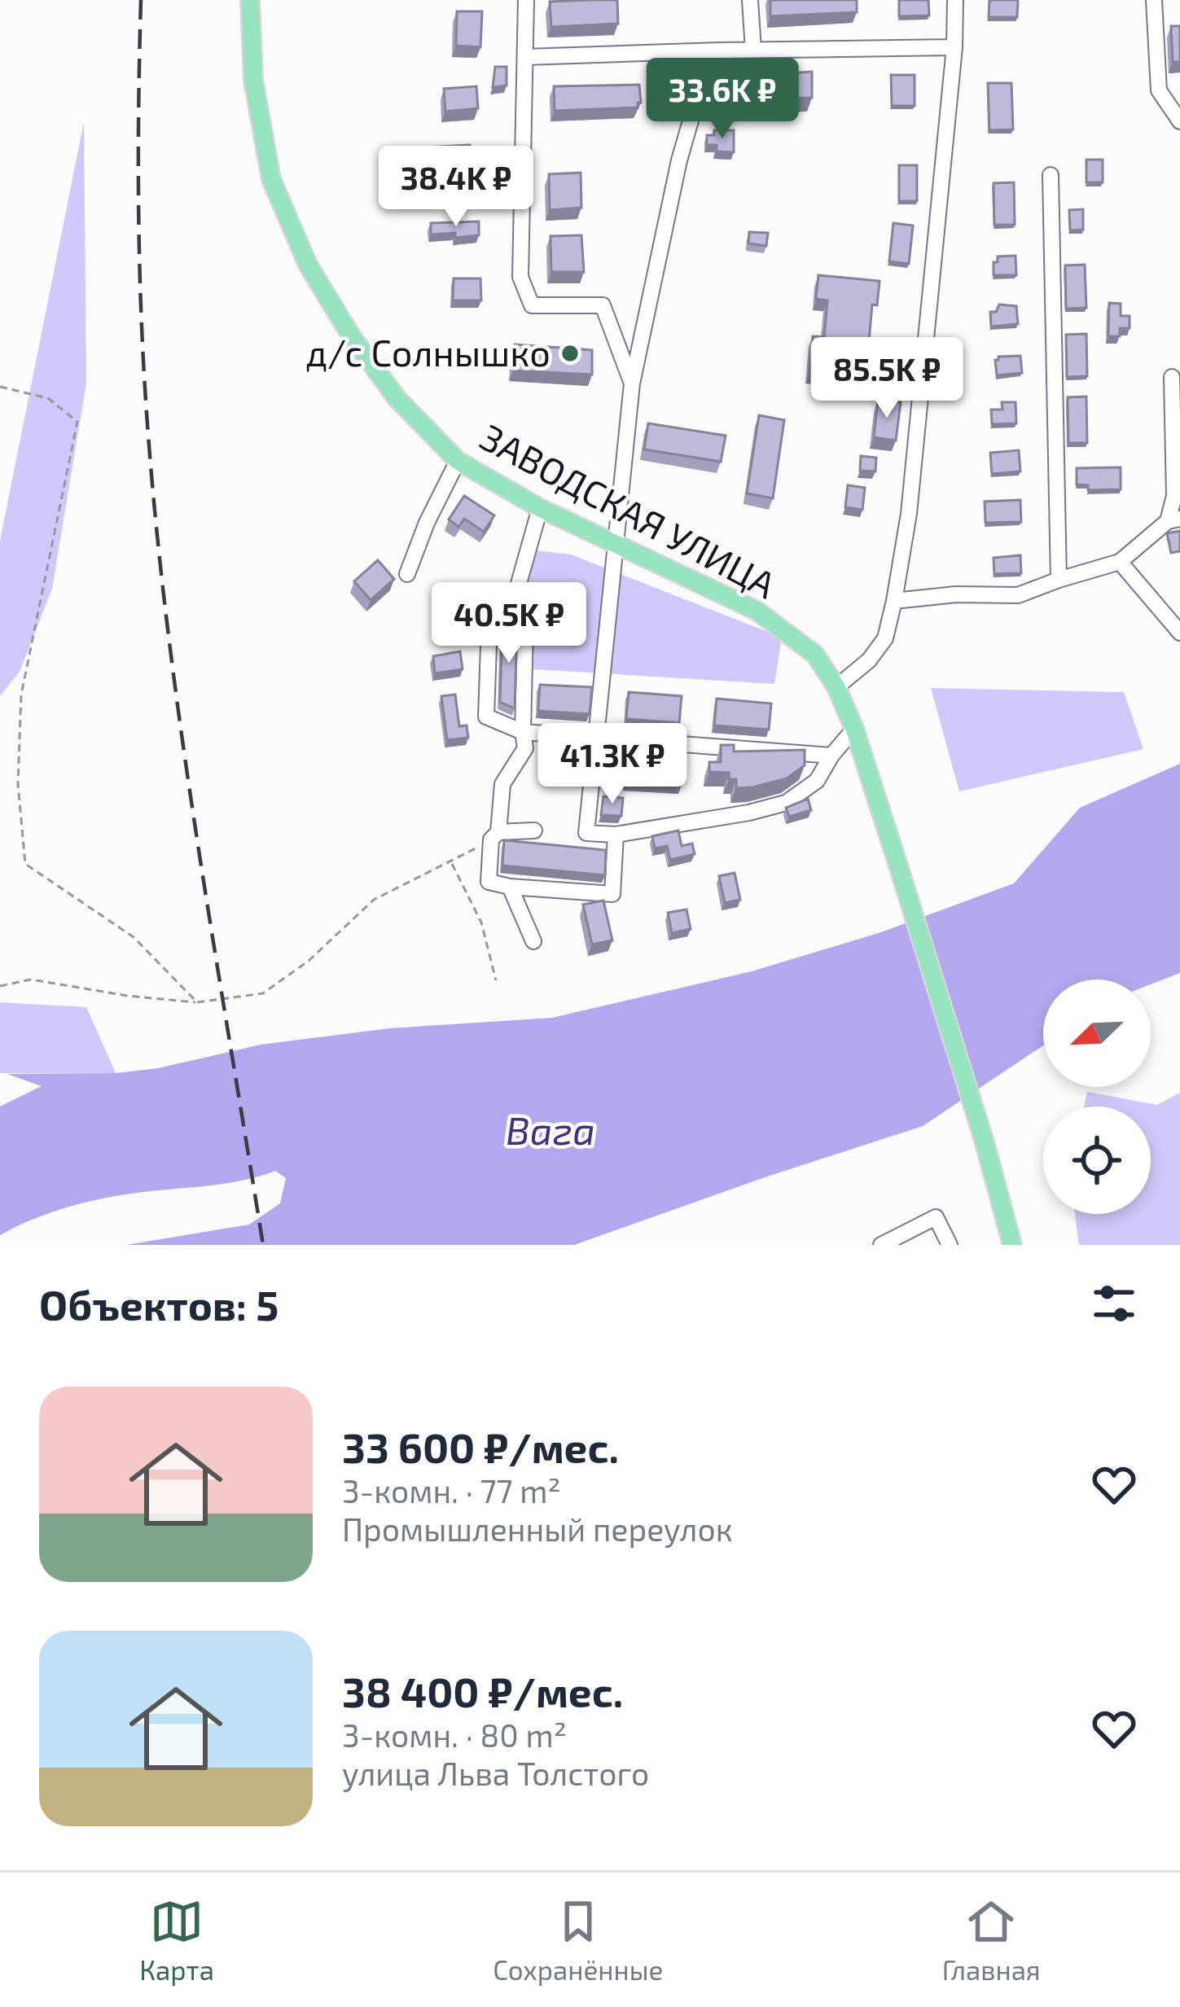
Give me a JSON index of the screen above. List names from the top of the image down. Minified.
{"streets":{"main road":["ЗАВОДСКАЯ УЛИЦА"]},"water":["Вага"],"places":["д/с Солнышко"],"north":"bottom left","page":{"price":["33.6K ₽","38.4K ₽","85.5K ₽","40.5K ₽","41.3K ₽"],"heading":"Объектов: 5","list":[{"name":"33 600 ₽/мес.","note":"3-комн. · 77 m² · Промышленный переулок"},{"name":"38 400 ₽/мес.","note":"3-комн. · 80 m² · улица Льва Толстого"}],"tabs":["Карта","Сохранённые","Главная"]}}
